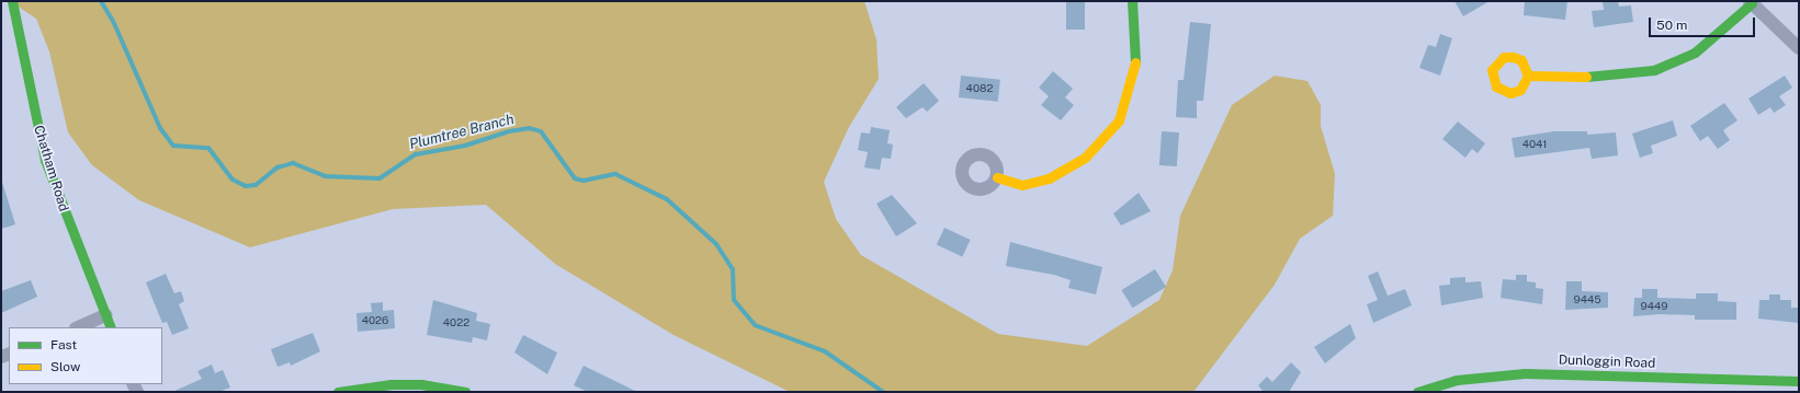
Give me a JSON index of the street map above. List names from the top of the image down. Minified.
{"streets":{"street":["Chatham Road","Dunloggin Road"]},"water":["Plumtree Branch"],"house_numbers":["4082","4041","9445","9449","4026","4022"],"legend":["Fast","Slow"],"scale_bar":"50 m"}
